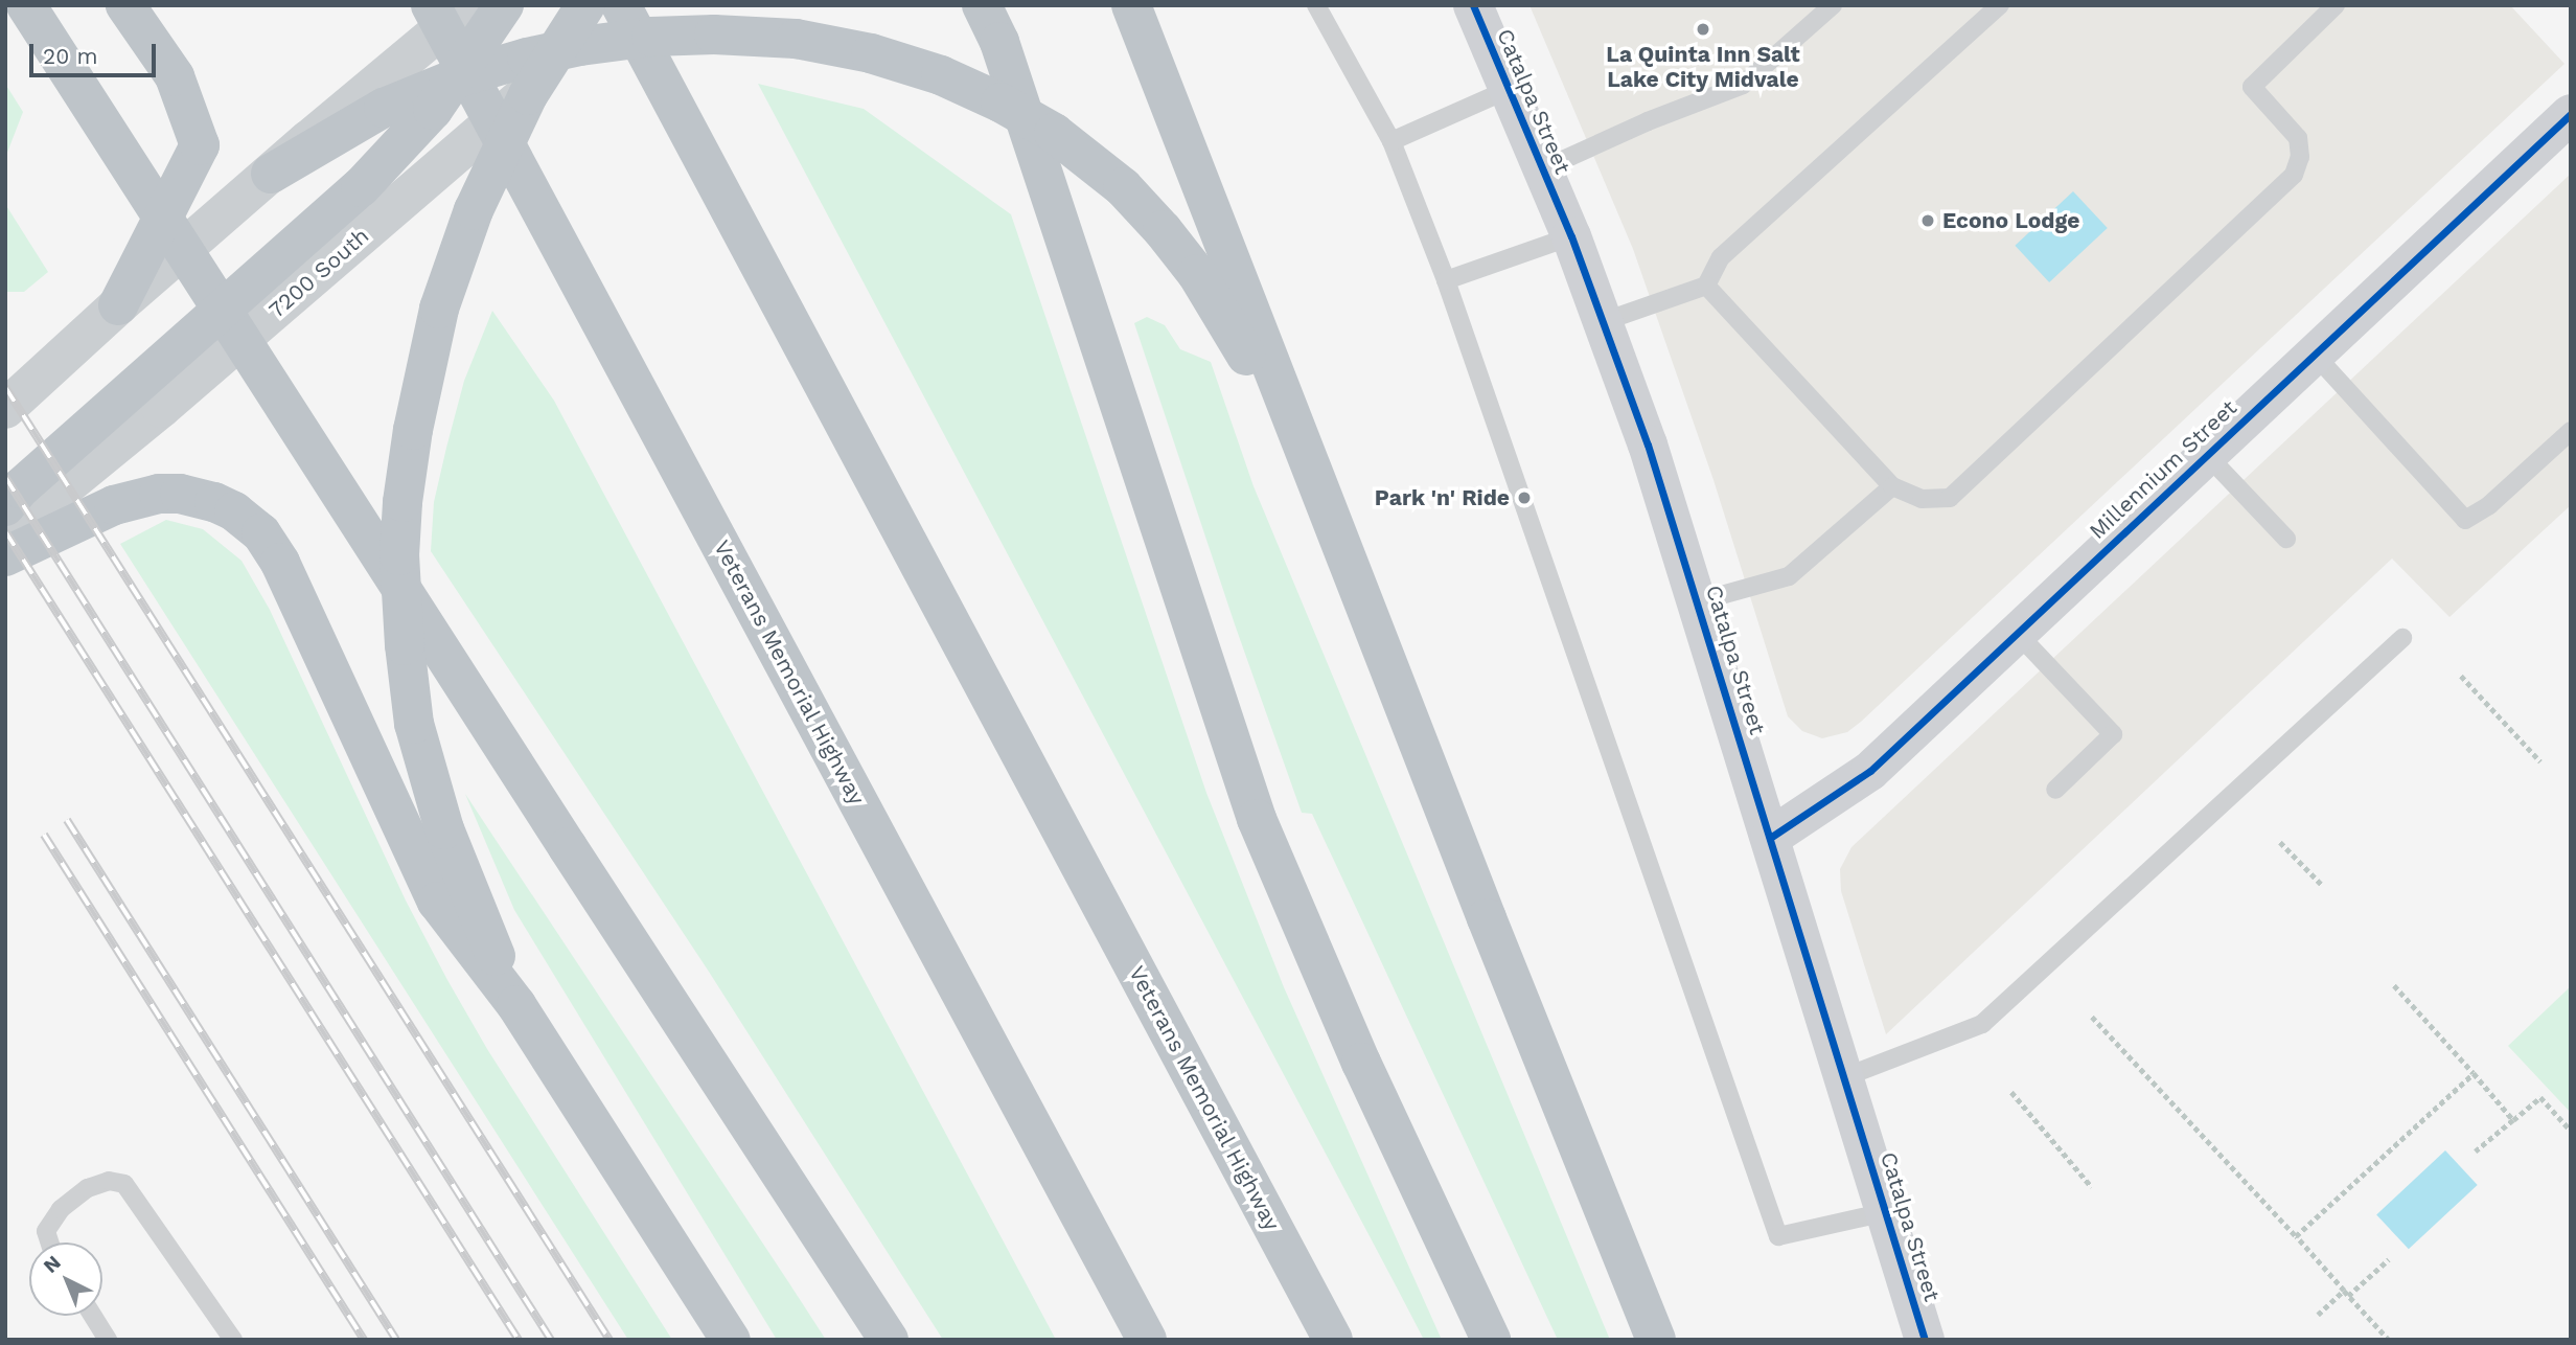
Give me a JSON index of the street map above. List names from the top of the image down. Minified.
{"streets":{"highway":["Veterans Memorial Highway"],"main road":["7200 South"],"street":["Catalpa Street","Millennium Street"]},"crossings":[["Catalpa Street","Millennium Street"]],"places":["La Quinta Inn Salt Lake City Midvale","Econo Lodge","Park 'n' Ride"],"scale_bar":"20 m","north":"top left"}
